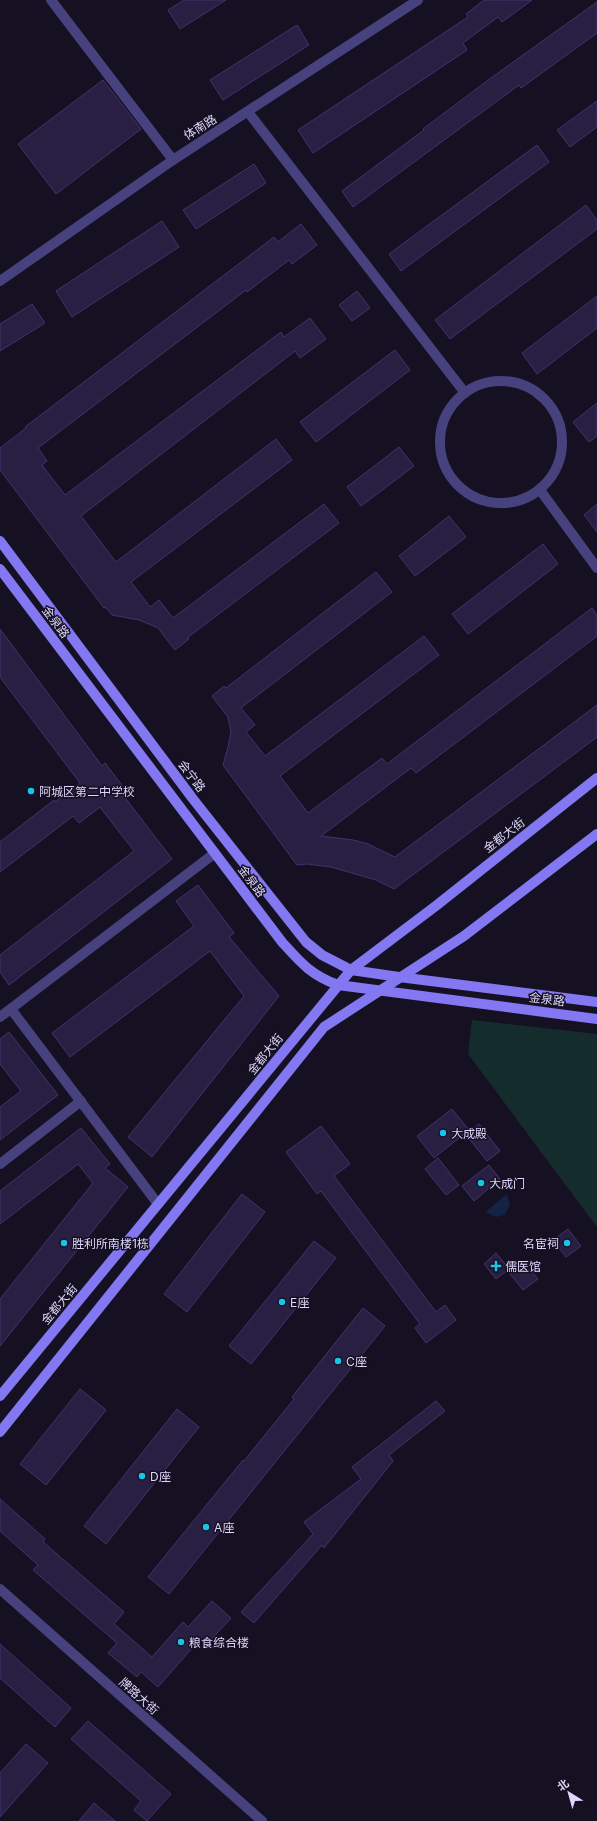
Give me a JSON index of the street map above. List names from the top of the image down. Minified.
{"streets":{"main road":["金泉路","会宁路","金都大街"],"street":["体南路","牌路大街"]},"crossings":[["金泉路","会宁路"],["金泉路","金都大街"],["会宁路","金都大街"]],"places":{"other":["阿城区第二中学校","大成殿","大成门","胜利所南楼1栋","名宦祠","E座","C座","D座","A座","粮食综合楼"],"health":["儒医馆"]},"north":"top left"}
